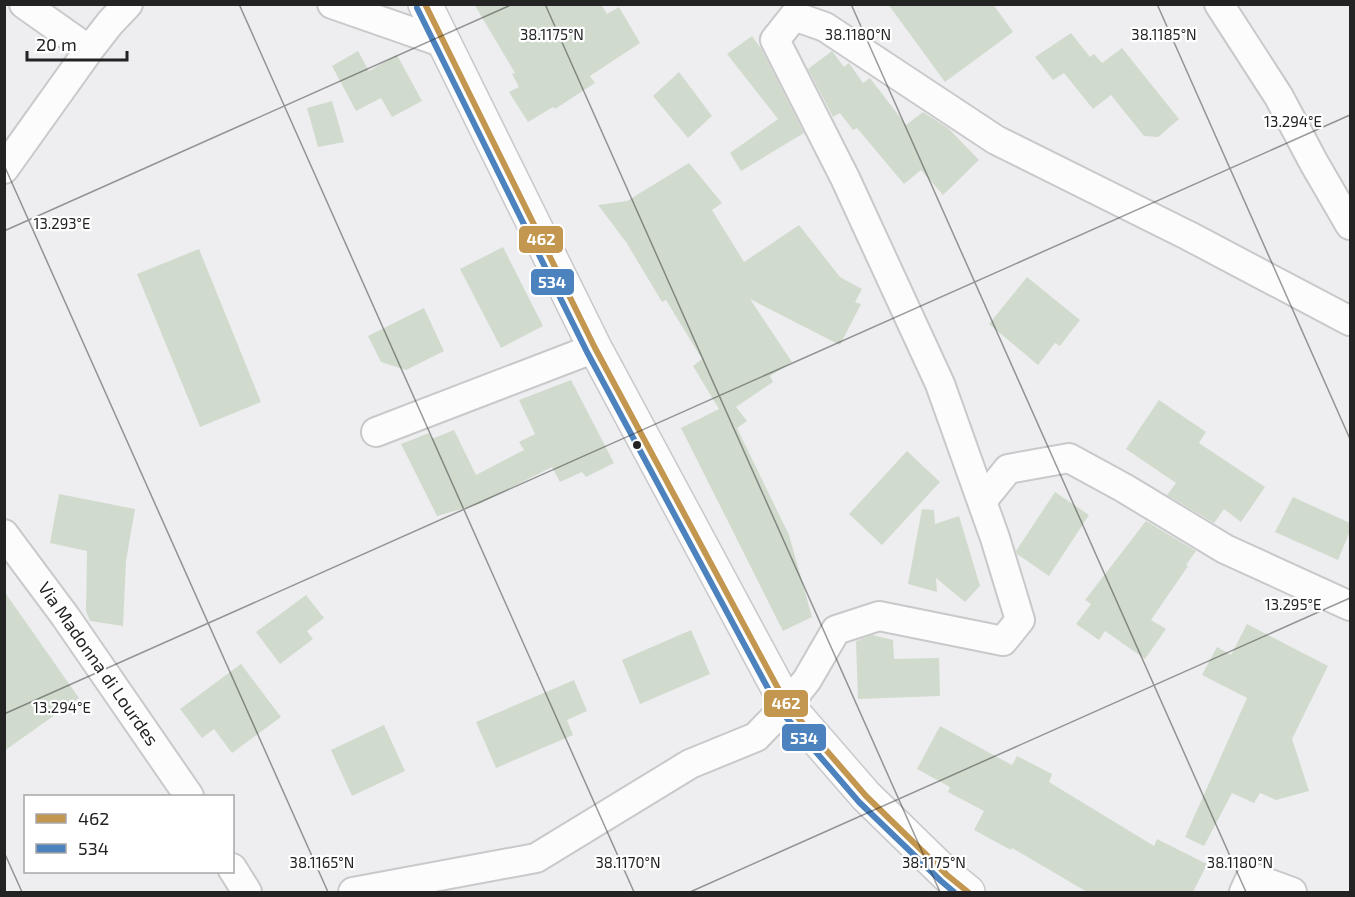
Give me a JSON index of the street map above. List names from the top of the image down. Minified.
{"streets":{"street":["Via Madonna di Lourdes"]},"lines":["transit line 462","transit line 534"],"legend":["462","534"],"scale_bar":"20 m","coordinates":["38.1175°N","38.1180°N","38.1185°N","13.294°E","13.293°E","13.295°E","38.1165°N","38.1170°N"]}
